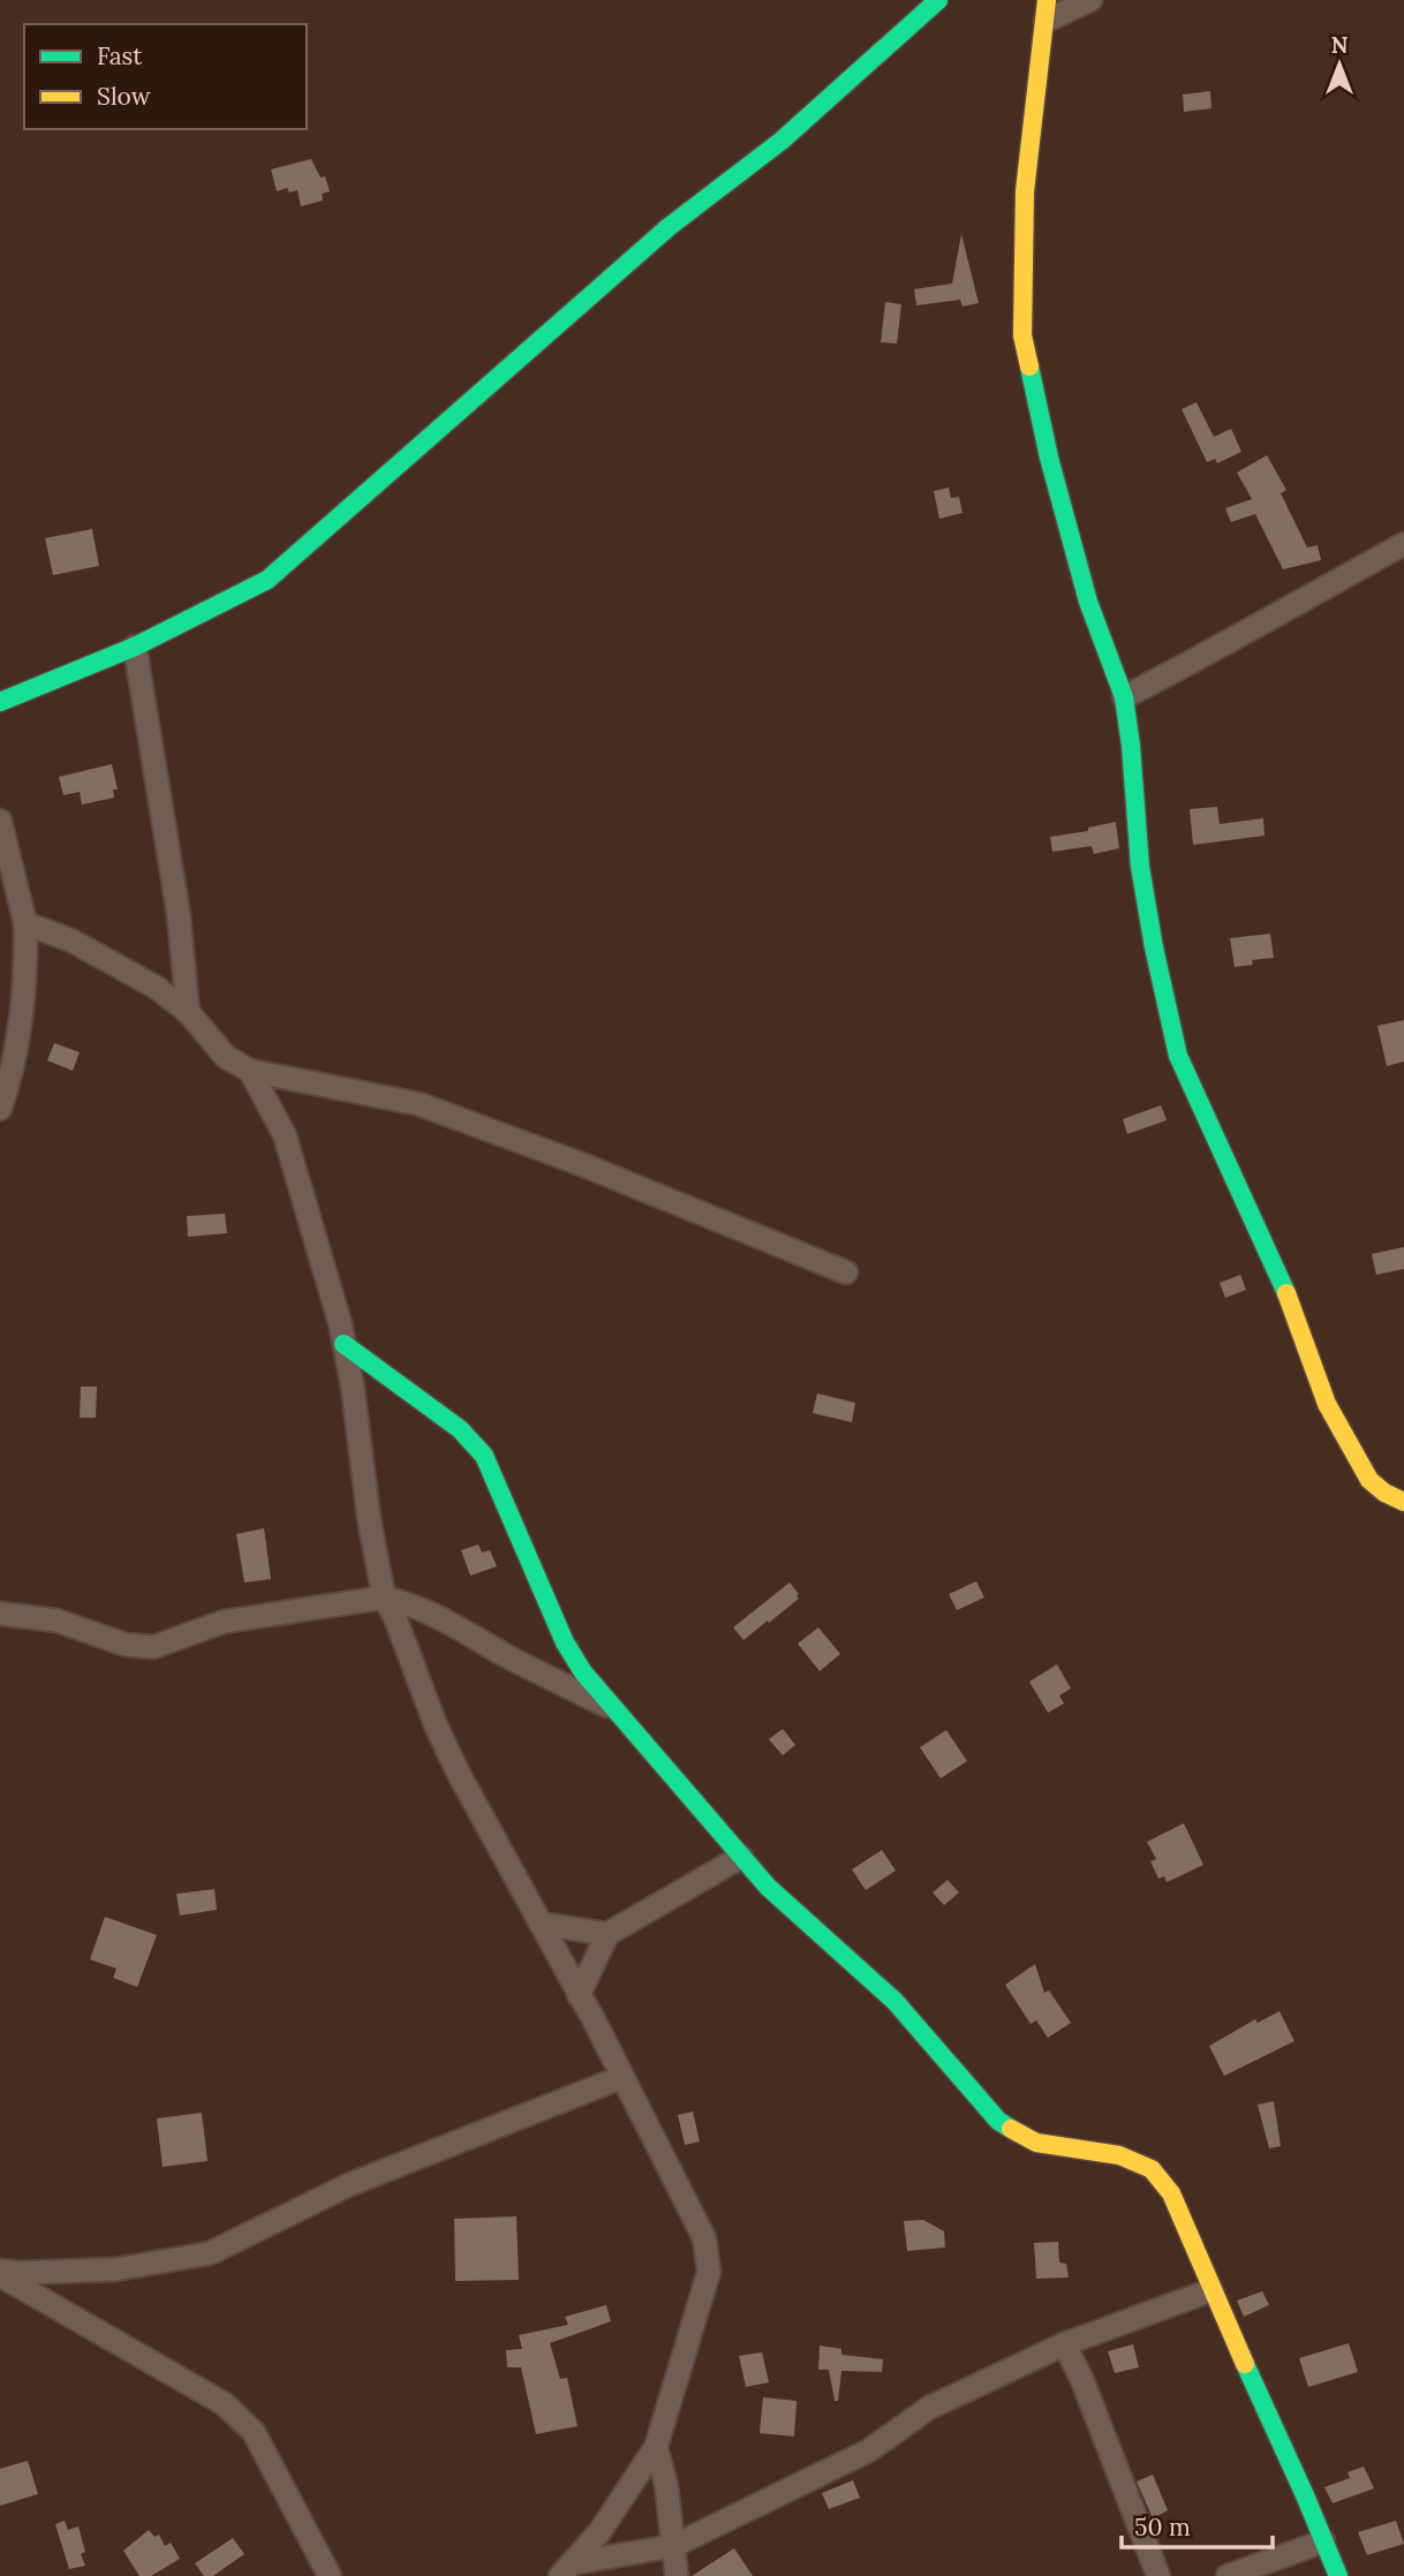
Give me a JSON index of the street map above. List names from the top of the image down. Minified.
{"legend":["Fast","Slow"],"scale_bar":"50 m","north":"top"}
